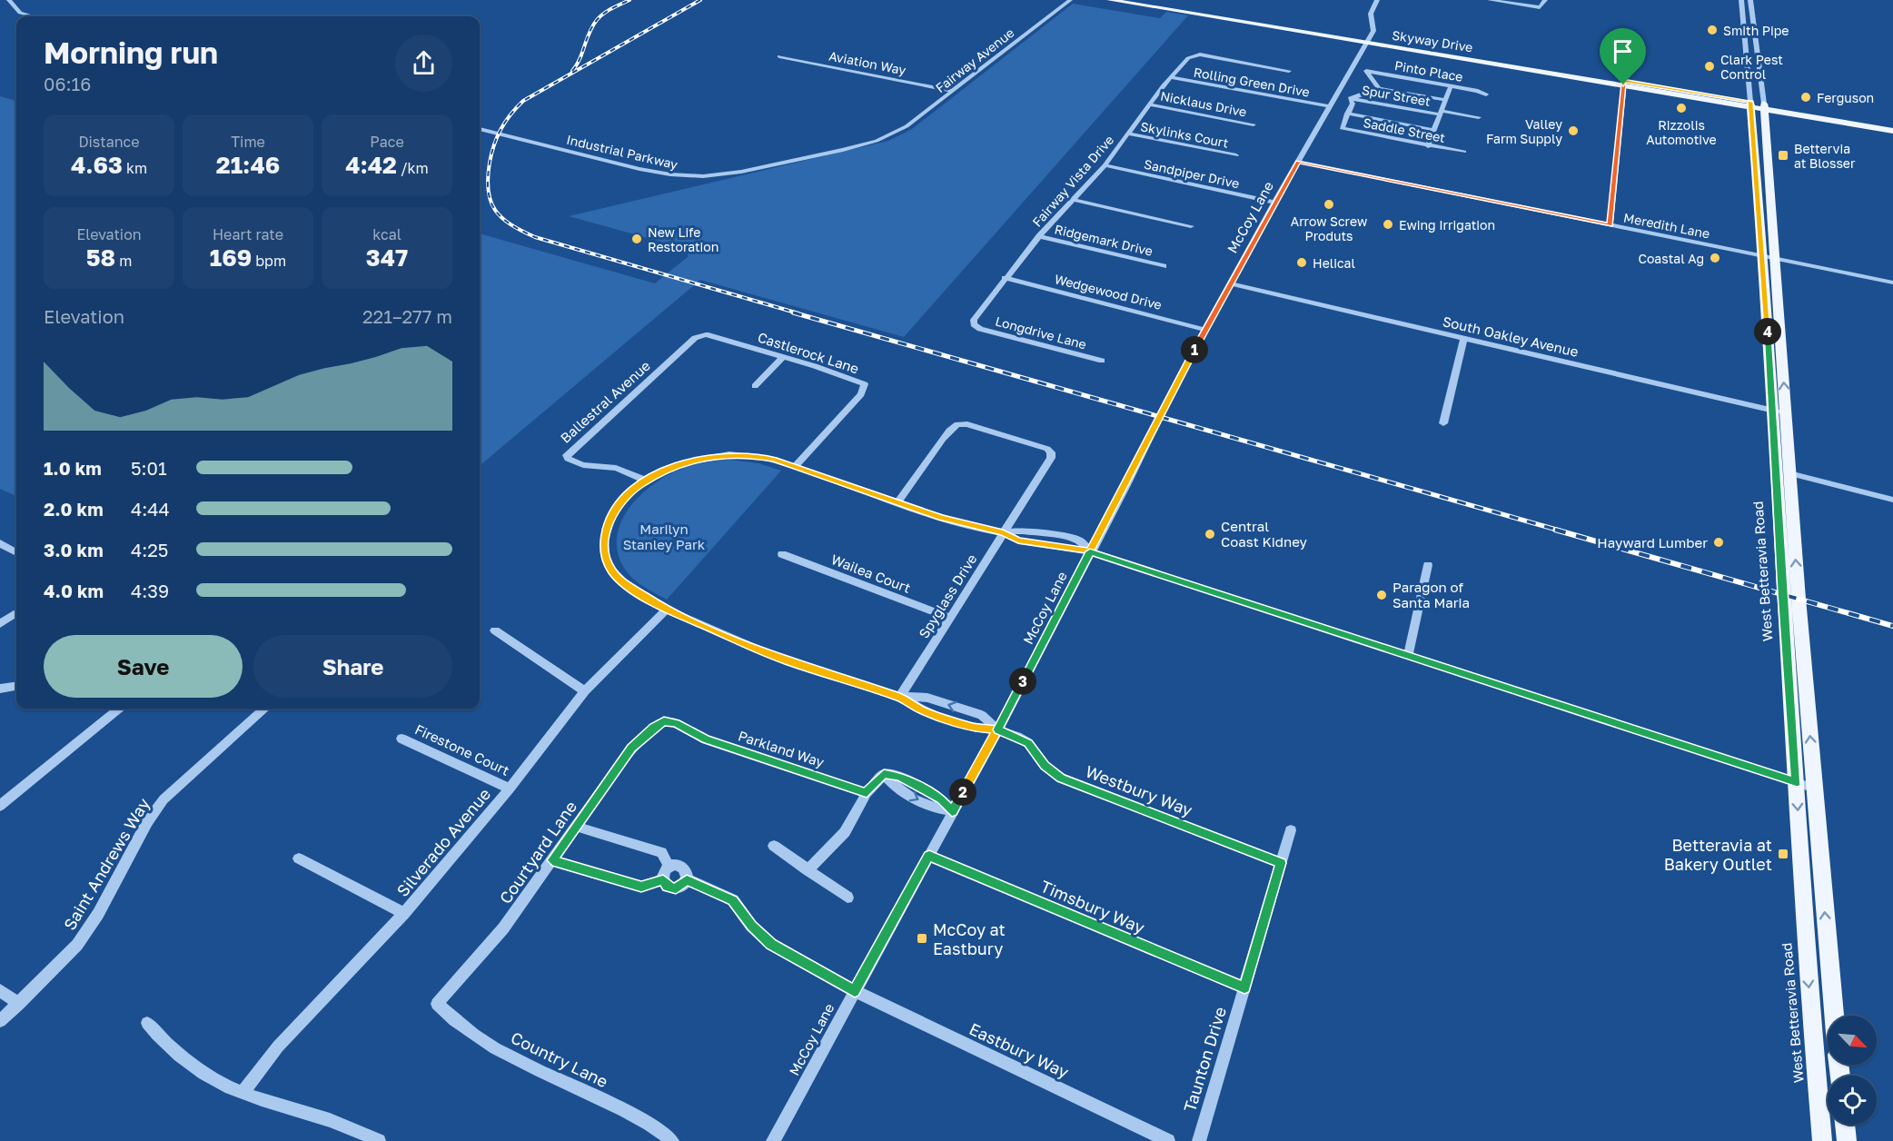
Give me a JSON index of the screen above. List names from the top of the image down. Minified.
{"streets":{"main road":["Skyway Drive","West Betteravia Road"],"street":["Fairway Avenue","Aviation Way","Pinto Place","Rolling Green Drive","Spur Street","Nicklaus Drive","Saddle Street","Skylinks Court","Industrial Parkway","Sandpiper Drive","Fairway Vista Drive","McCoy Lane","Meredith Lane","Ridgemark Drive","Wedgewood Drive","Longdrive Lane","South Oakley Avenue","Castlerock Lane","Ballestral Avenue","Wailea Court","Spyglass Drive","Parkland Way","Firestone Court","Westbury Way","Silverado Avenue","Courtyard Lane","Saint Andrews Way","Timsbury Way","Eastbury Way","Country Lane","Taunton Drive"]},"crossings":[["Skyway Drive","McCoy Lane"],["Skyway Drive","West Betteravia Road"],["Fairway Avenue","Aviation Way"],["Fairway Avenue","Industrial Parkway"],["Rolling Green Drive","Fairway Vista Drive"],["Rolling Green Drive","McCoy Lane"],["Nicklaus Drive","Fairway Vista Drive"],["Skylinks Court","Fairway Vista Drive"],["Sandpiper Drive","Fairway Vista Drive"],["Sandpiper Drive","McCoy Lane"],["Fairway Vista Drive","Ridgemark Drive"],["Fairway Vista Drive","Wedgewood Drive"],["Fairway Vista Drive","Longdrive Lane"],["McCoy Lane","Meredith Lane"],["McCoy Lane","Wedgewood Drive"],["McCoy Lane","South Oakley Avenue"],["McCoy Lane","Westbury Way"],["McCoy Lane","Timsbury Way"],["McCoy Lane","Eastbury Way"],["Meredith Lane","West Betteravia Road"],["South Oakley Avenue","West Betteravia Road"],["Castlerock Lane","Ballestral Avenue"],["Ballestral Avenue","Westbury Way"],["Wailea Court","Spyglass Drive"],["Spyglass Drive","Westbury Way"],["Parkland Way","Courtyard Lane"],["Firestone Court","Silverado Avenue"],["Westbury Way","Silverado Avenue"],["Westbury Way","Taunton Drive"],["Courtyard Lane","Country Lane"],["Timsbury Way","Taunton Drive"]],"parks":["Marilyn Stanley Park"],"places":{"other":["Smith Pipe","Clark Pest Control","Ferguson","Rizzolis Automotive","Valley Farm Supply","Arrow Screw Produts","Ewing Irrigation","New Life Restoration","Coastal Ag","Helical","Central Coast Kidney","Hayward Lumber","Paragon of Santa Maria"],"transit":["Bettervia at Blosser","Betteravia at Bakery Outlet","McCoy at Eastbury"]},"north":"bottom right","page":{"heading":["Morning run","06:16"],"stats":[["Distance","4.63 km"],["Time","21:46"],["Pace","4:42 /km"],["Elevation","58 m"],["Heart rate","169 bpm"],["kcal","347"]],"chart":["Elevation","221–277 m"],"pins":["4","1","3","2"],"list":[{"name":"1.0 km","note":"5:01"},{"name":"2.0 km","note":"4:44"},{"name":"3.0 km","note":"4:25"},{"name":"4.0 km","note":"4:39"}],"buttons":["Save","Share"]}}
